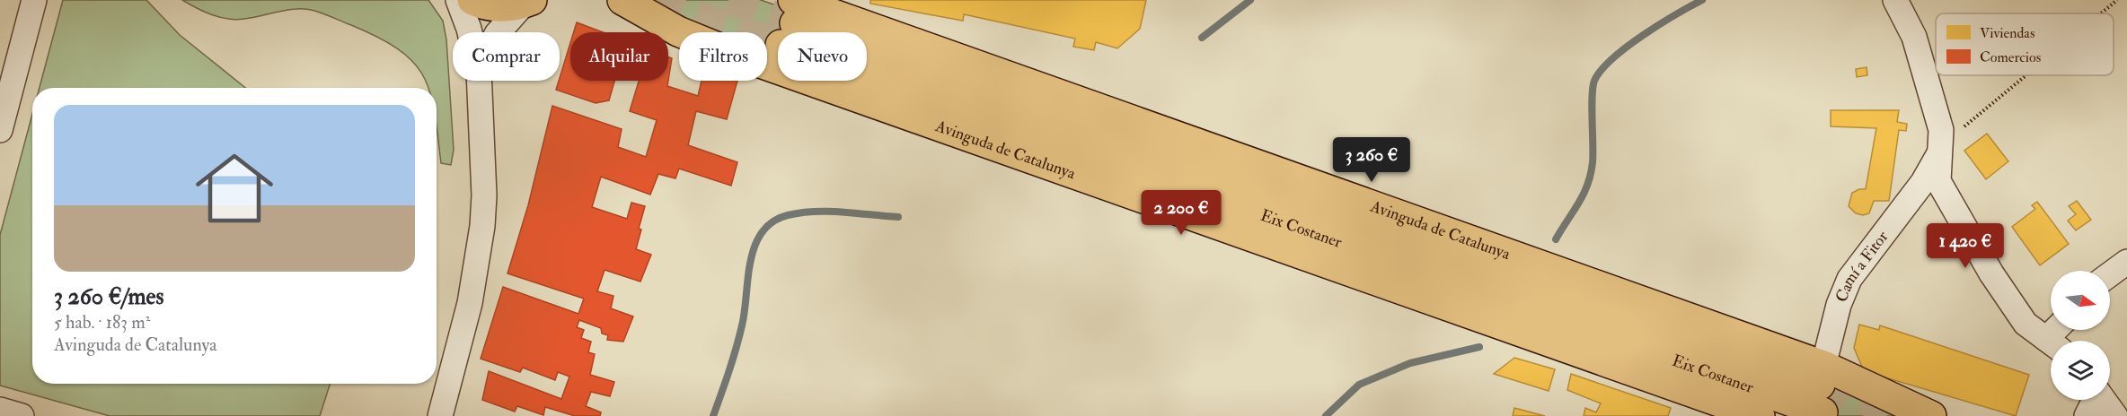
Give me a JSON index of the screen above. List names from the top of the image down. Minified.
{"streets":{"main road":["Avinguda de Catalunya","Eix Costaner"],"street":["Camí a Fitor"]},"crossings":[["Avinguda de Catalunya","Eix Costaner"],["Avinguda de Catalunya","Camí a Fitor"],["Eix Costaner","Camí a Fitor"]],"legend":["Viviendas","Comercios"],"north":"right","page":{"chip":["Comprar","Alquilar","Filtros","Nuevo"],"list":[{"name":"3 260 €/mes","note":"5 hab. · 183 m² · Avinguda de Catalunya"}],"price":["3 260 €","2 200 €","1 420 €"]}}
